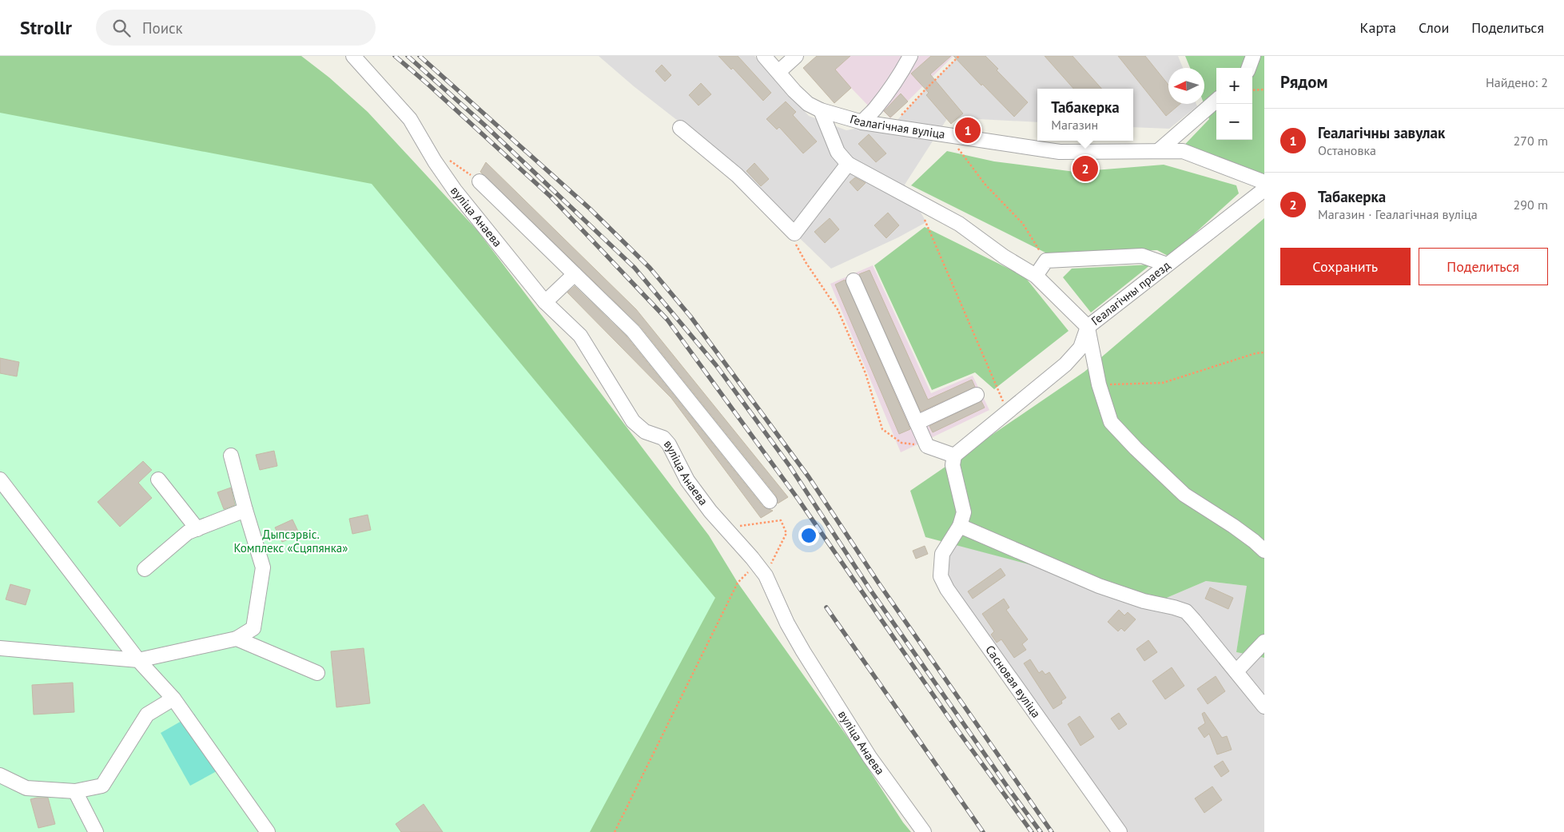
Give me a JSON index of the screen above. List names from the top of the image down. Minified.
{"streets":{"street":["Геалагічная вуліца","вуліца Анаева","Геалагічны праезд","Сасновая вуліца"]},"crossings":[["Геалагічны праезд","Сасновая вуліца"]],"parks":["Дыпсэрвіс. Комплекс «Сцяпянка»"],"north":"left","page":{"header":"Strollr","search":"Поиск","nav":["Карта","Слои","Поделиться"],"heading":["Рядом","Найдено: 2"],"map_buttons":["+","−"],"popup":["Табакерка","Магазин"],"list":[{"mark":"1","name":"Геалагічны завулак","note":"Остановка","value":"270 m"},{"mark":"2","name":"Табакерка","note":"Магазин · Геалагічная вуліца","value":"290 m"}],"pins":["1","2"],"buttons":["Сохранить","Поделиться"]}}
